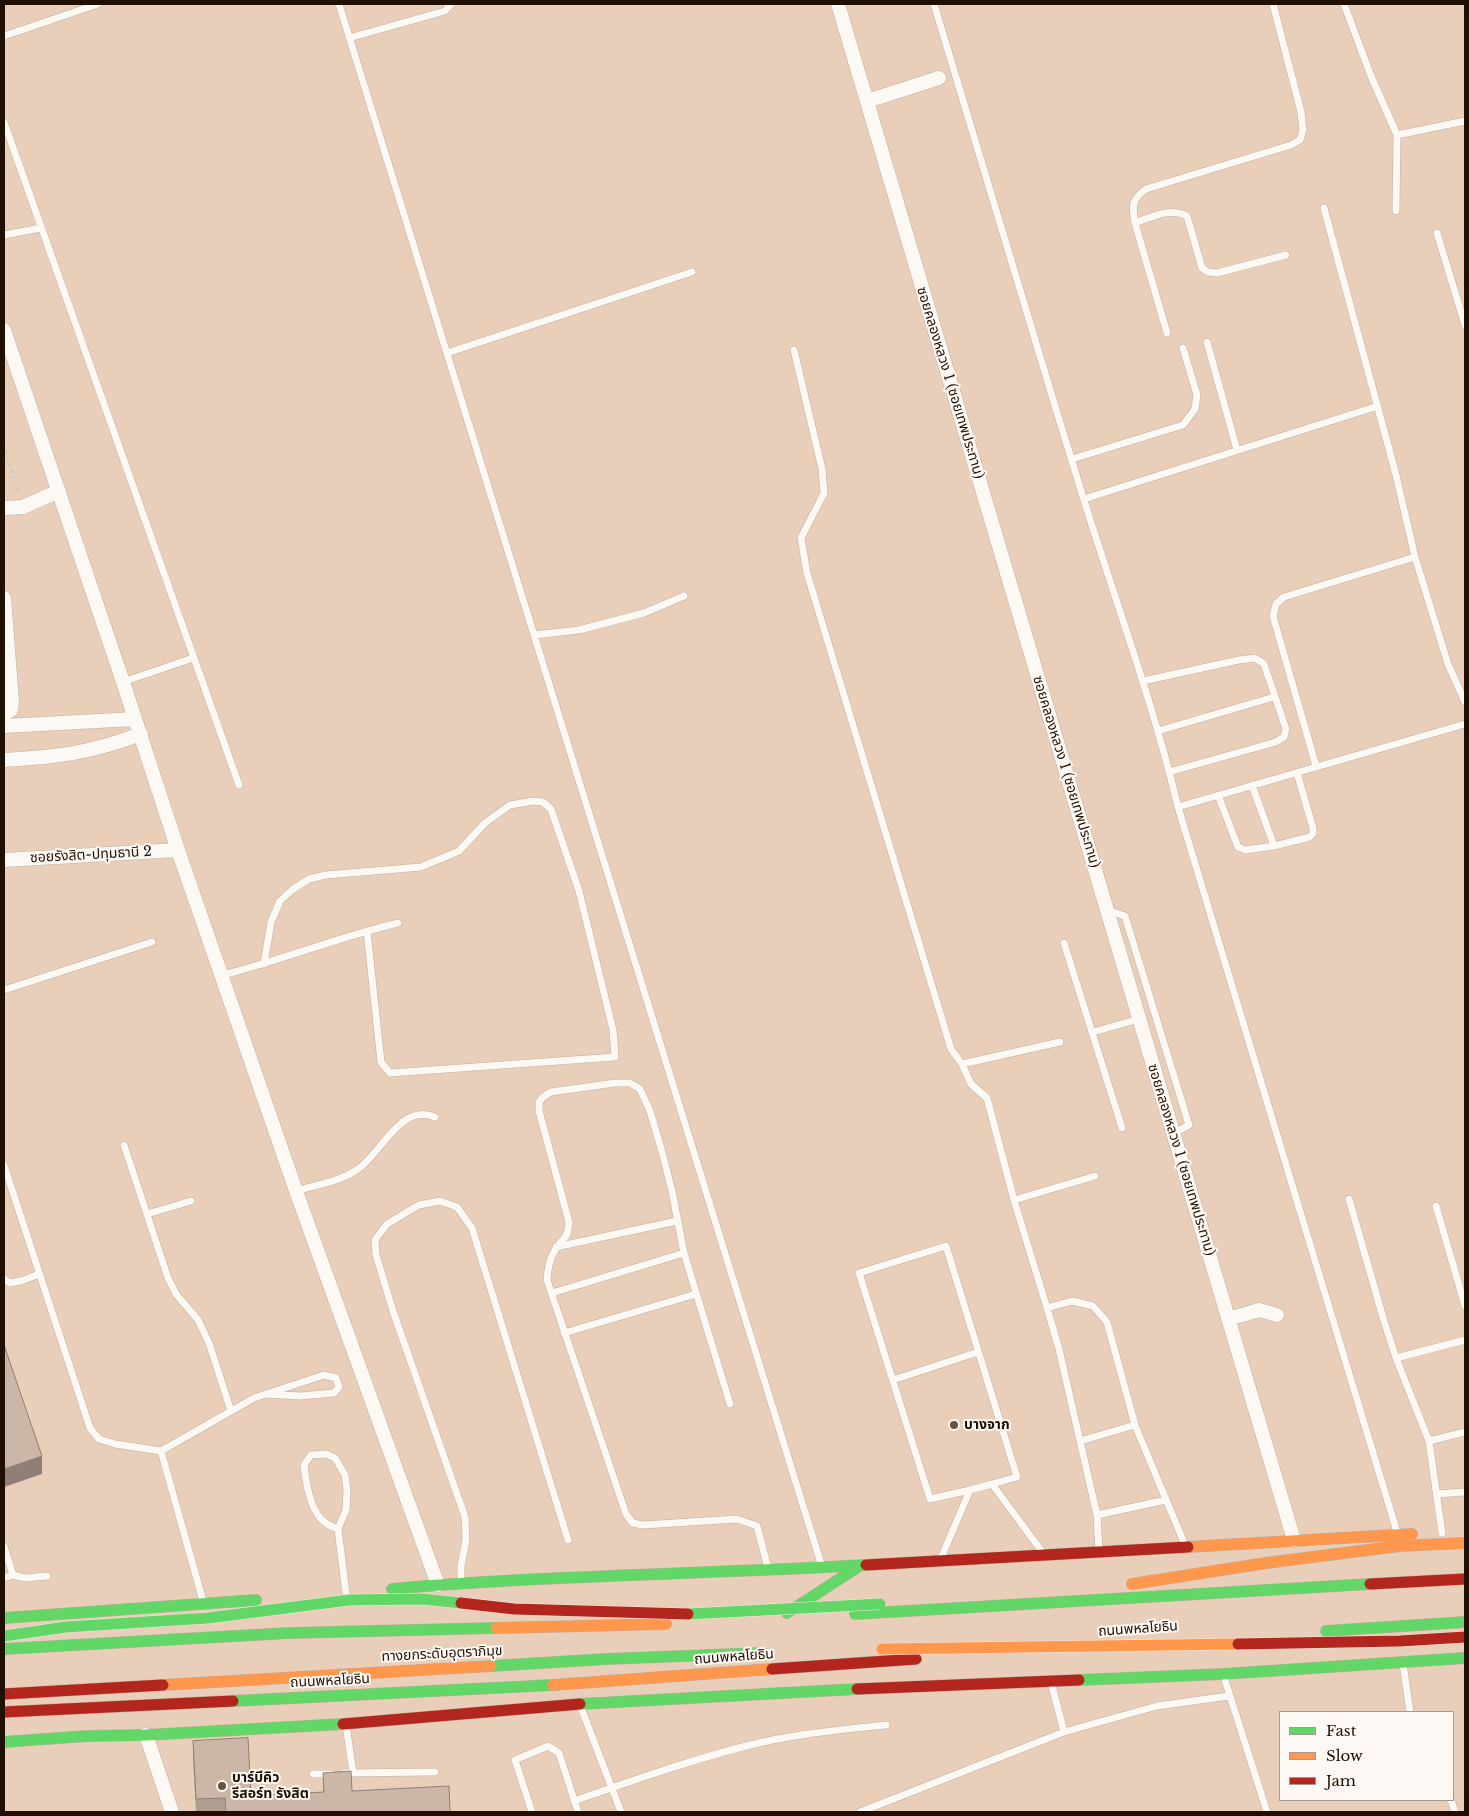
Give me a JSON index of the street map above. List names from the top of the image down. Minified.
{"streets":{"main road":["ถนนพหลโยธิน","ทางยกระดับอุตราภิมุข"],"street":["ซอยคลองหลวง 1 (ซอยเทพประทาน)","ซอยรังสิต-ปทุมธานี 2"]},"places":["บางจาก","บาร์บีคิว รีสอร์ท รังสิต"],"legend":["Fast","Slow","Jam"]}
